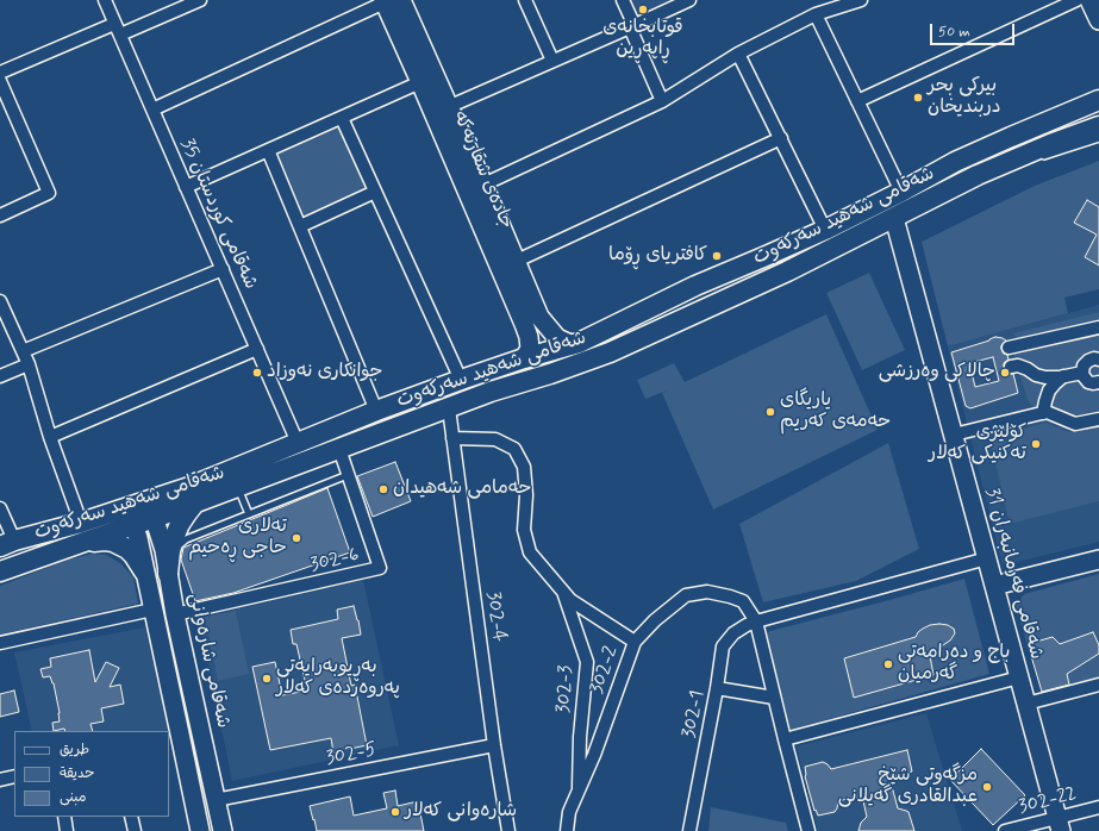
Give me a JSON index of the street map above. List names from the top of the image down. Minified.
{"streets":{"main road":["جادەی شقارتەکە","شەقامی شەهید سەرکەوت","شەقامی فەرمانبەران 31","شەقامی شارەوانی"],"street":["شەقامی کوردستان 35","302-6","302-4","302-2","302-3","302-1","302-5","302-22"]},"crossings":[["جادەی شقارتەکە","شەقامی شەهید سەرکەوت"],["شەقامی کوردستان 35","شەقامی شەهید سەرکەوت"],["شەقامی شەهید سەرکەوت","302-6"],["شەقامی شەهید سەرکەوت","شەقامی فەرمانبەران 31"],["شەقامی شەهید سەرکەوت","302-4"],["شەقامی شەهید سەرکەوت","شەقامی شارەوانی"],["302-6","شەقامی شارەوانی"],["شەقامی فەرمانبەران 31","302-1"],["شەقامی فەرمانبەران 31","302-22"],["302-4","302-5"],["شەقامی شارەوانی","302-5"],["302-2","302-3"],["302-2","302-1"]],"places":["قوتابخانەی ڕاپەڕین","بيركى بحر دربنديخان","کافتریای ڕۆما","جوانکاری نەوزاد","چالاکی وەرزشی","یاریگای ‌حەمەی کەریم","کۆلێژی تەکنیکی کەلار","حەمامی شەهیدان","تەلاری حاجی ڕەحیم","باج و دەرامەتی گەرمیان","بەڕیوبەرایەتی پەروەردەی کەلار","مزگەوتی شێخ عبدالقادری گەیلانی","شارەوانی کەلار"],"legend":["طريق","حديقة","مبنى"],"scale_bar":"50 m"}
